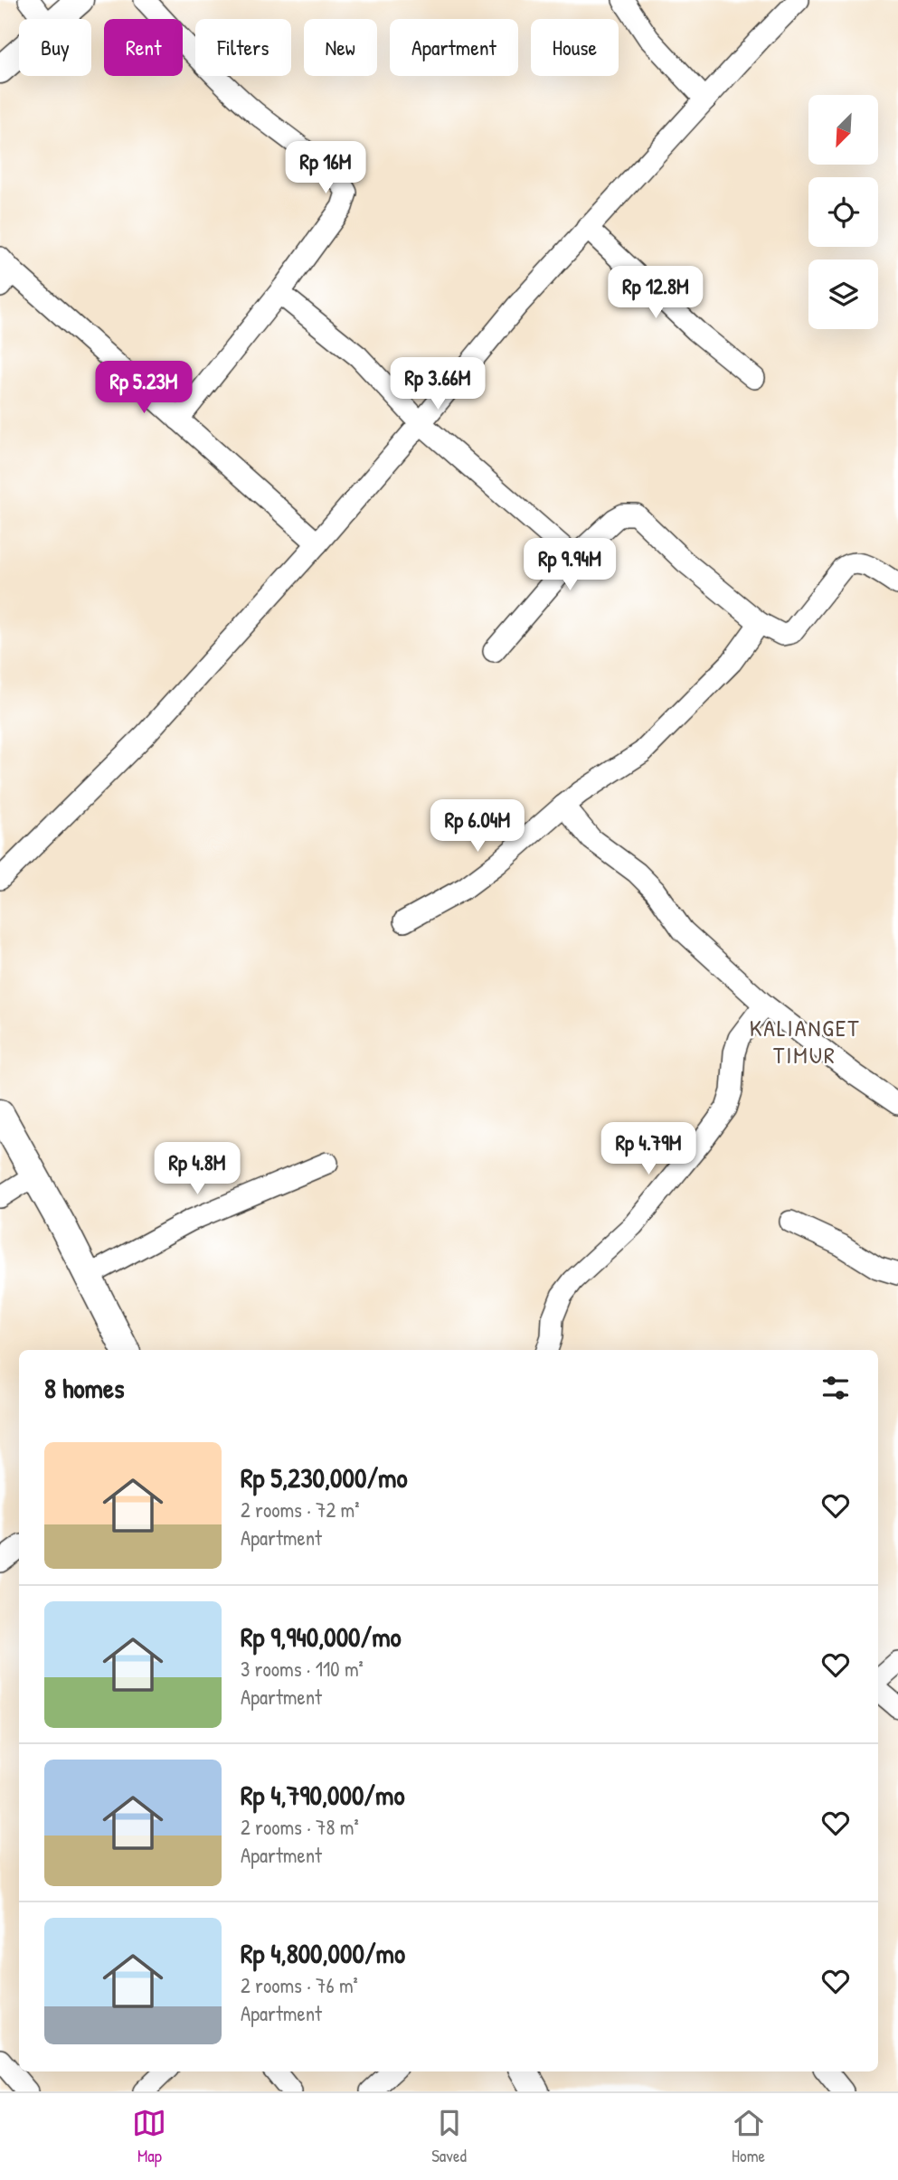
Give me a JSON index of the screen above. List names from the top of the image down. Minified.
{"districts":["KALIANGET TIMUR"],"north":"bottom left","page":{"chip":["Buy","Rent","Filters","New","Apartment","House"],"price":["Rp 16M","Rp 12.8M","Rp 3.66M","Rp 5.23M","Rp 9.94M","Rp 6.04M","Rp 4.79M","Rp 4.8M"],"heading":"8 homes","list":[{"name":"Rp 5,230,000/mo","note":"2 rooms · 72 m² · Apartment"},{"name":"Rp 9,940,000/mo","note":"3 rooms · 110 m² · Apartment"},{"name":"Rp 4,790,000/mo","note":"2 rooms · 78 m² · Apartment"},{"name":"Rp 4,800,000/mo","note":"2 rooms · 76 m² · Apartment"}],"tabs":["Map","Saved","Home"]}}
